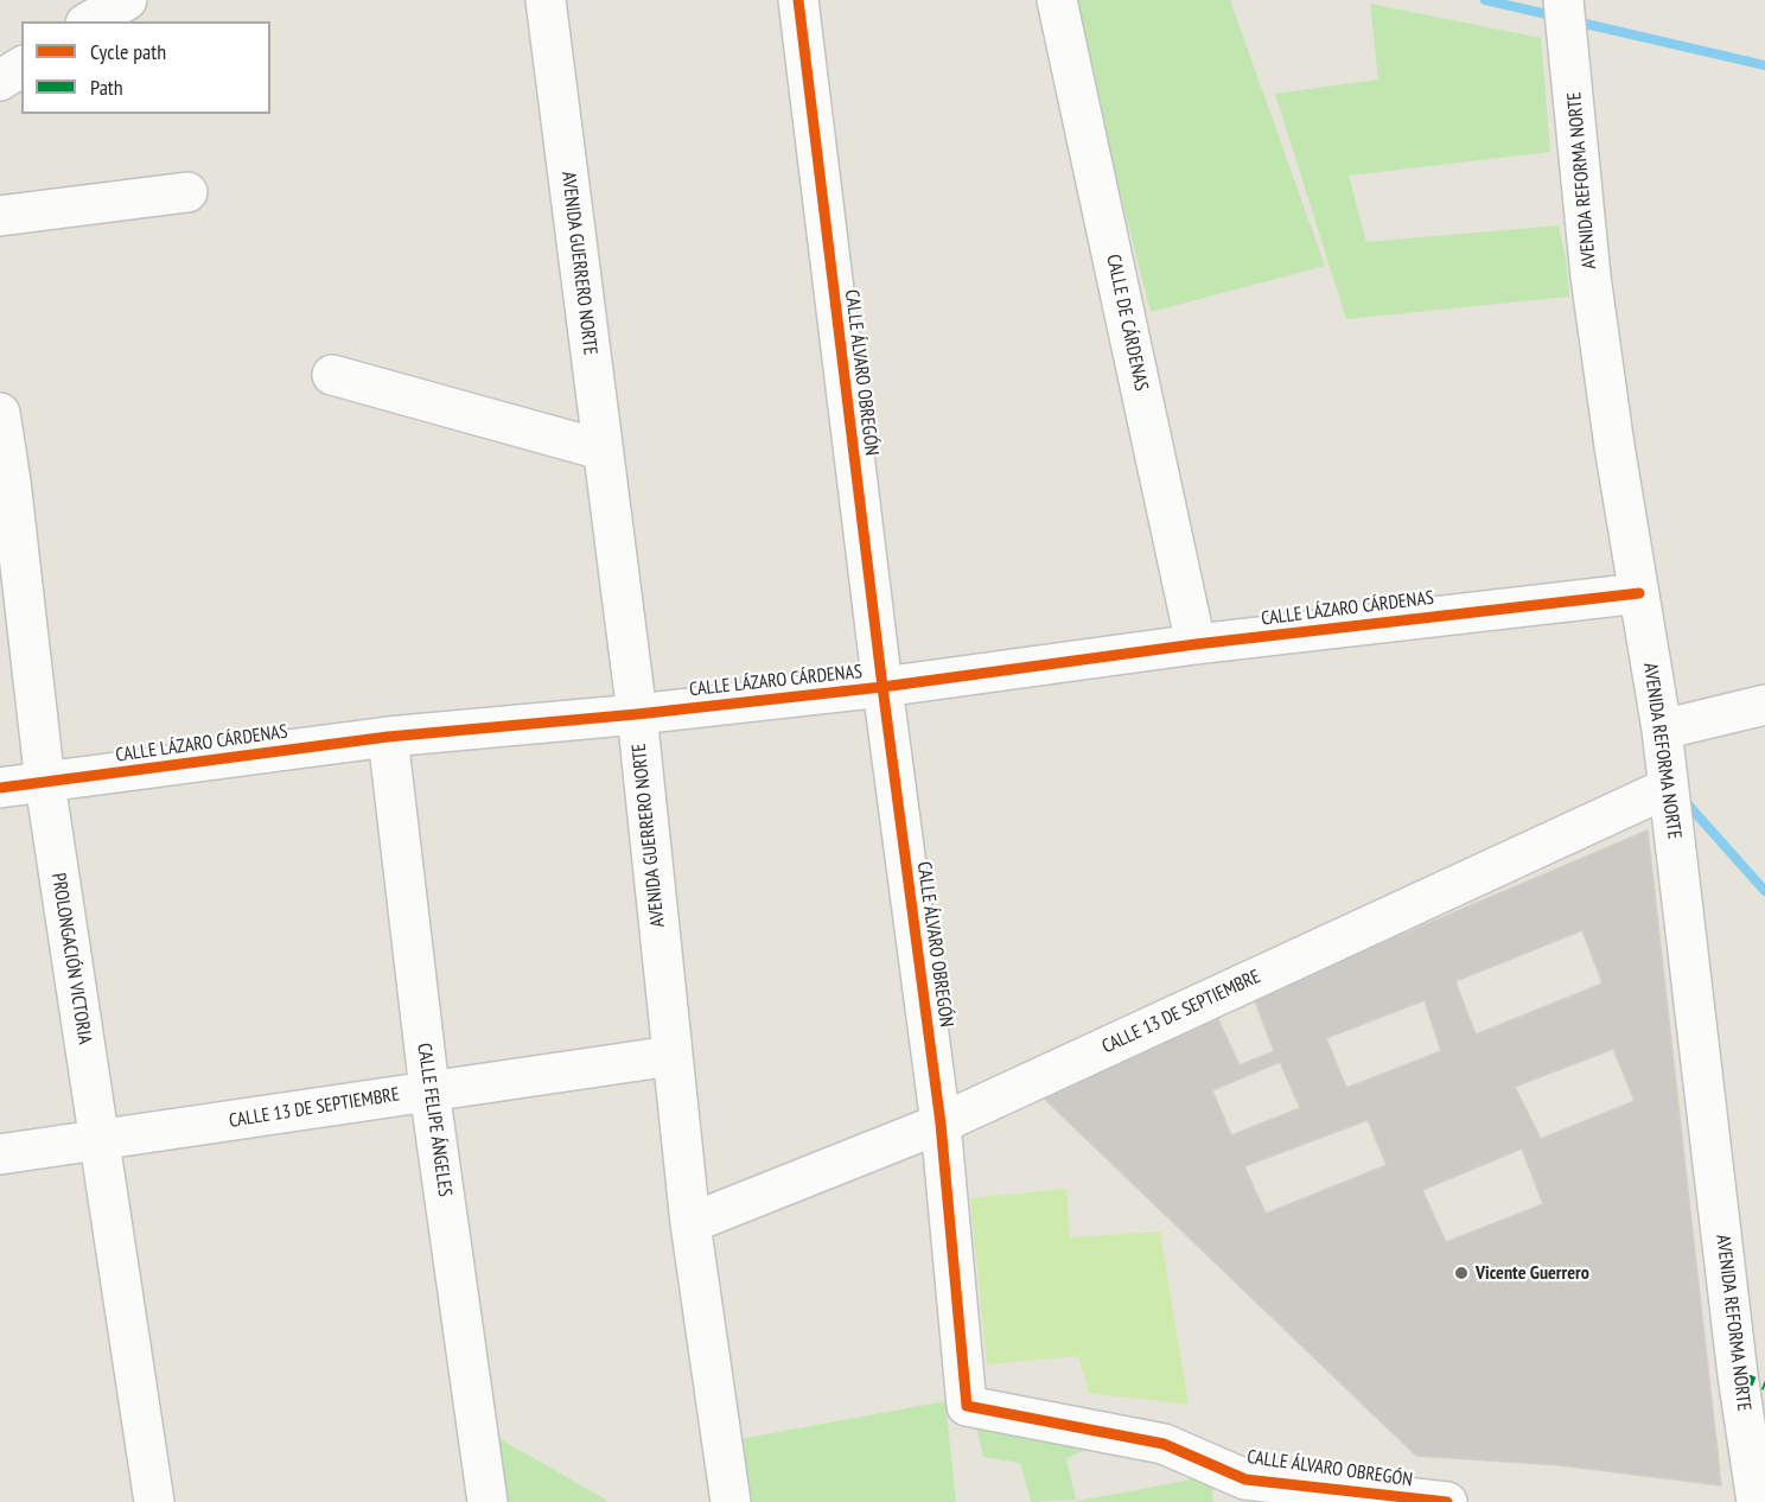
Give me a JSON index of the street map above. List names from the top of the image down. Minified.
{"streets":{"street":["AVENIDA REFORMA NORTE","AVENIDA GUERRERO NORTE","CALLE DE CÁRDENAS","CALLE ÁLVARO OBREGÓN","CALLE LÁZARO CÁRDENAS","PROLONGACIÓN VICTORIA","CALLE 13 DE SEPTIEMBRE","CALLE FELIPE ÁNGELES"]},"crossings":[["AVENIDA REFORMA NORTE","CALLE LÁZARO CÁRDENAS"],["AVENIDA REFORMA NORTE","CALLE 13 DE SEPTIEMBRE"],["AVENIDA GUERRERO NORTE","CALLE LÁZARO CÁRDENAS"],["AVENIDA GUERRERO NORTE","CALLE 13 DE SEPTIEMBRE"],["CALLE DE CÁRDENAS","CALLE LÁZARO CÁRDENAS"],["CALLE ÁLVARO OBREGÓN","CALLE LÁZARO CÁRDENAS"],["CALLE ÁLVARO OBREGÓN","CALLE 13 DE SEPTIEMBRE"],["CALLE LÁZARO CÁRDENAS","PROLONGACIÓN VICTORIA"],["CALLE LÁZARO CÁRDENAS","CALLE FELIPE ÁNGELES"],["PROLONGACIÓN VICTORIA","CALLE 13 DE SEPTIEMBRE"],["CALLE 13 DE SEPTIEMBRE","CALLE FELIPE ÁNGELES"]],"places":["Vicente Guerrero"],"legend":["Cycle path","Path"]}
